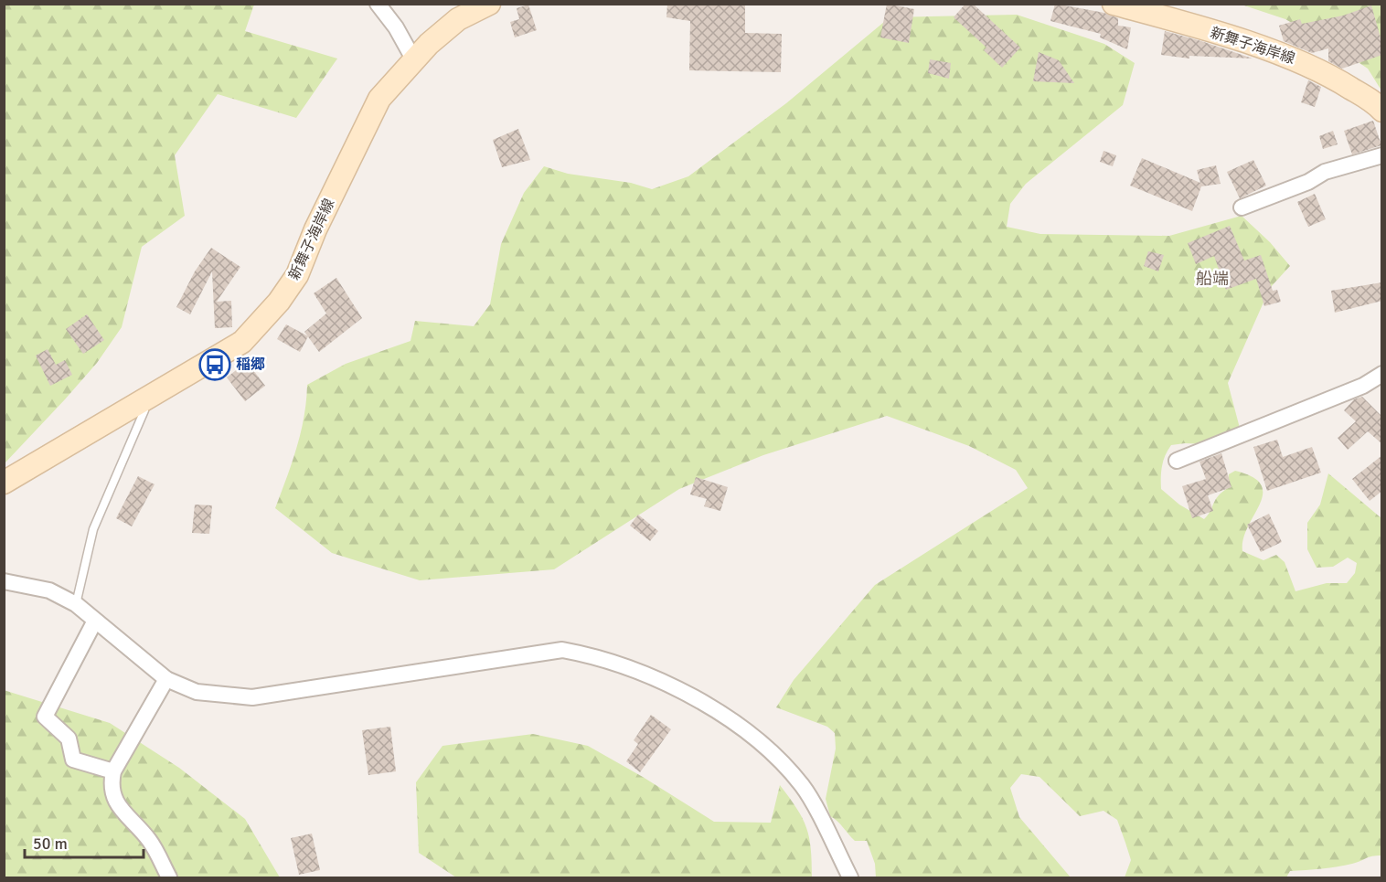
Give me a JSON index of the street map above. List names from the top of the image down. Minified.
{"streets":{"main road":["新舞子海岸線"]},"districts":["船端"],"places":{"bus stop":["稲郷"]},"scale_bar":"50 m"}
